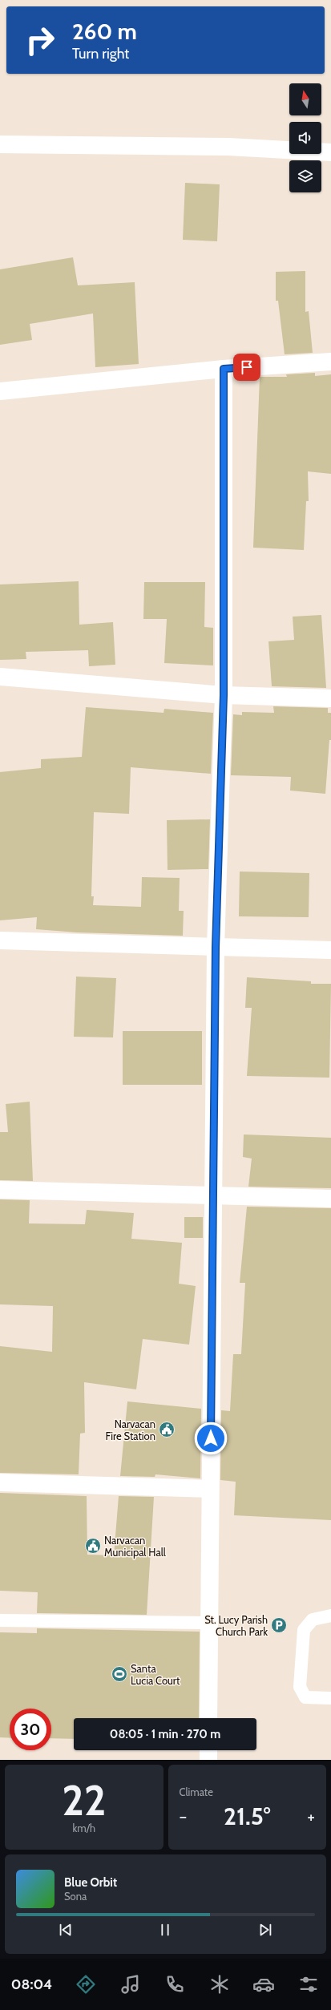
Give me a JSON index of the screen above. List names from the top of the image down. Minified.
{"places":{"public building":["Narvacan Fire Station","Narvacan Municipal Hall"],"parking":["St. Lucy Parish Church Park"],"sports":["Santa Lucia Court"]},"north":"top","page":{"turn":["260 m","Turn right"],"limit":"30","trip":"08:05 · 1 min · 270 m","tile":[["22","km/h"],"Climate"],"heat":["−","21.5°","+"],"song":["Blue Orbit","Sona"],"tabs":"08:04"}}
